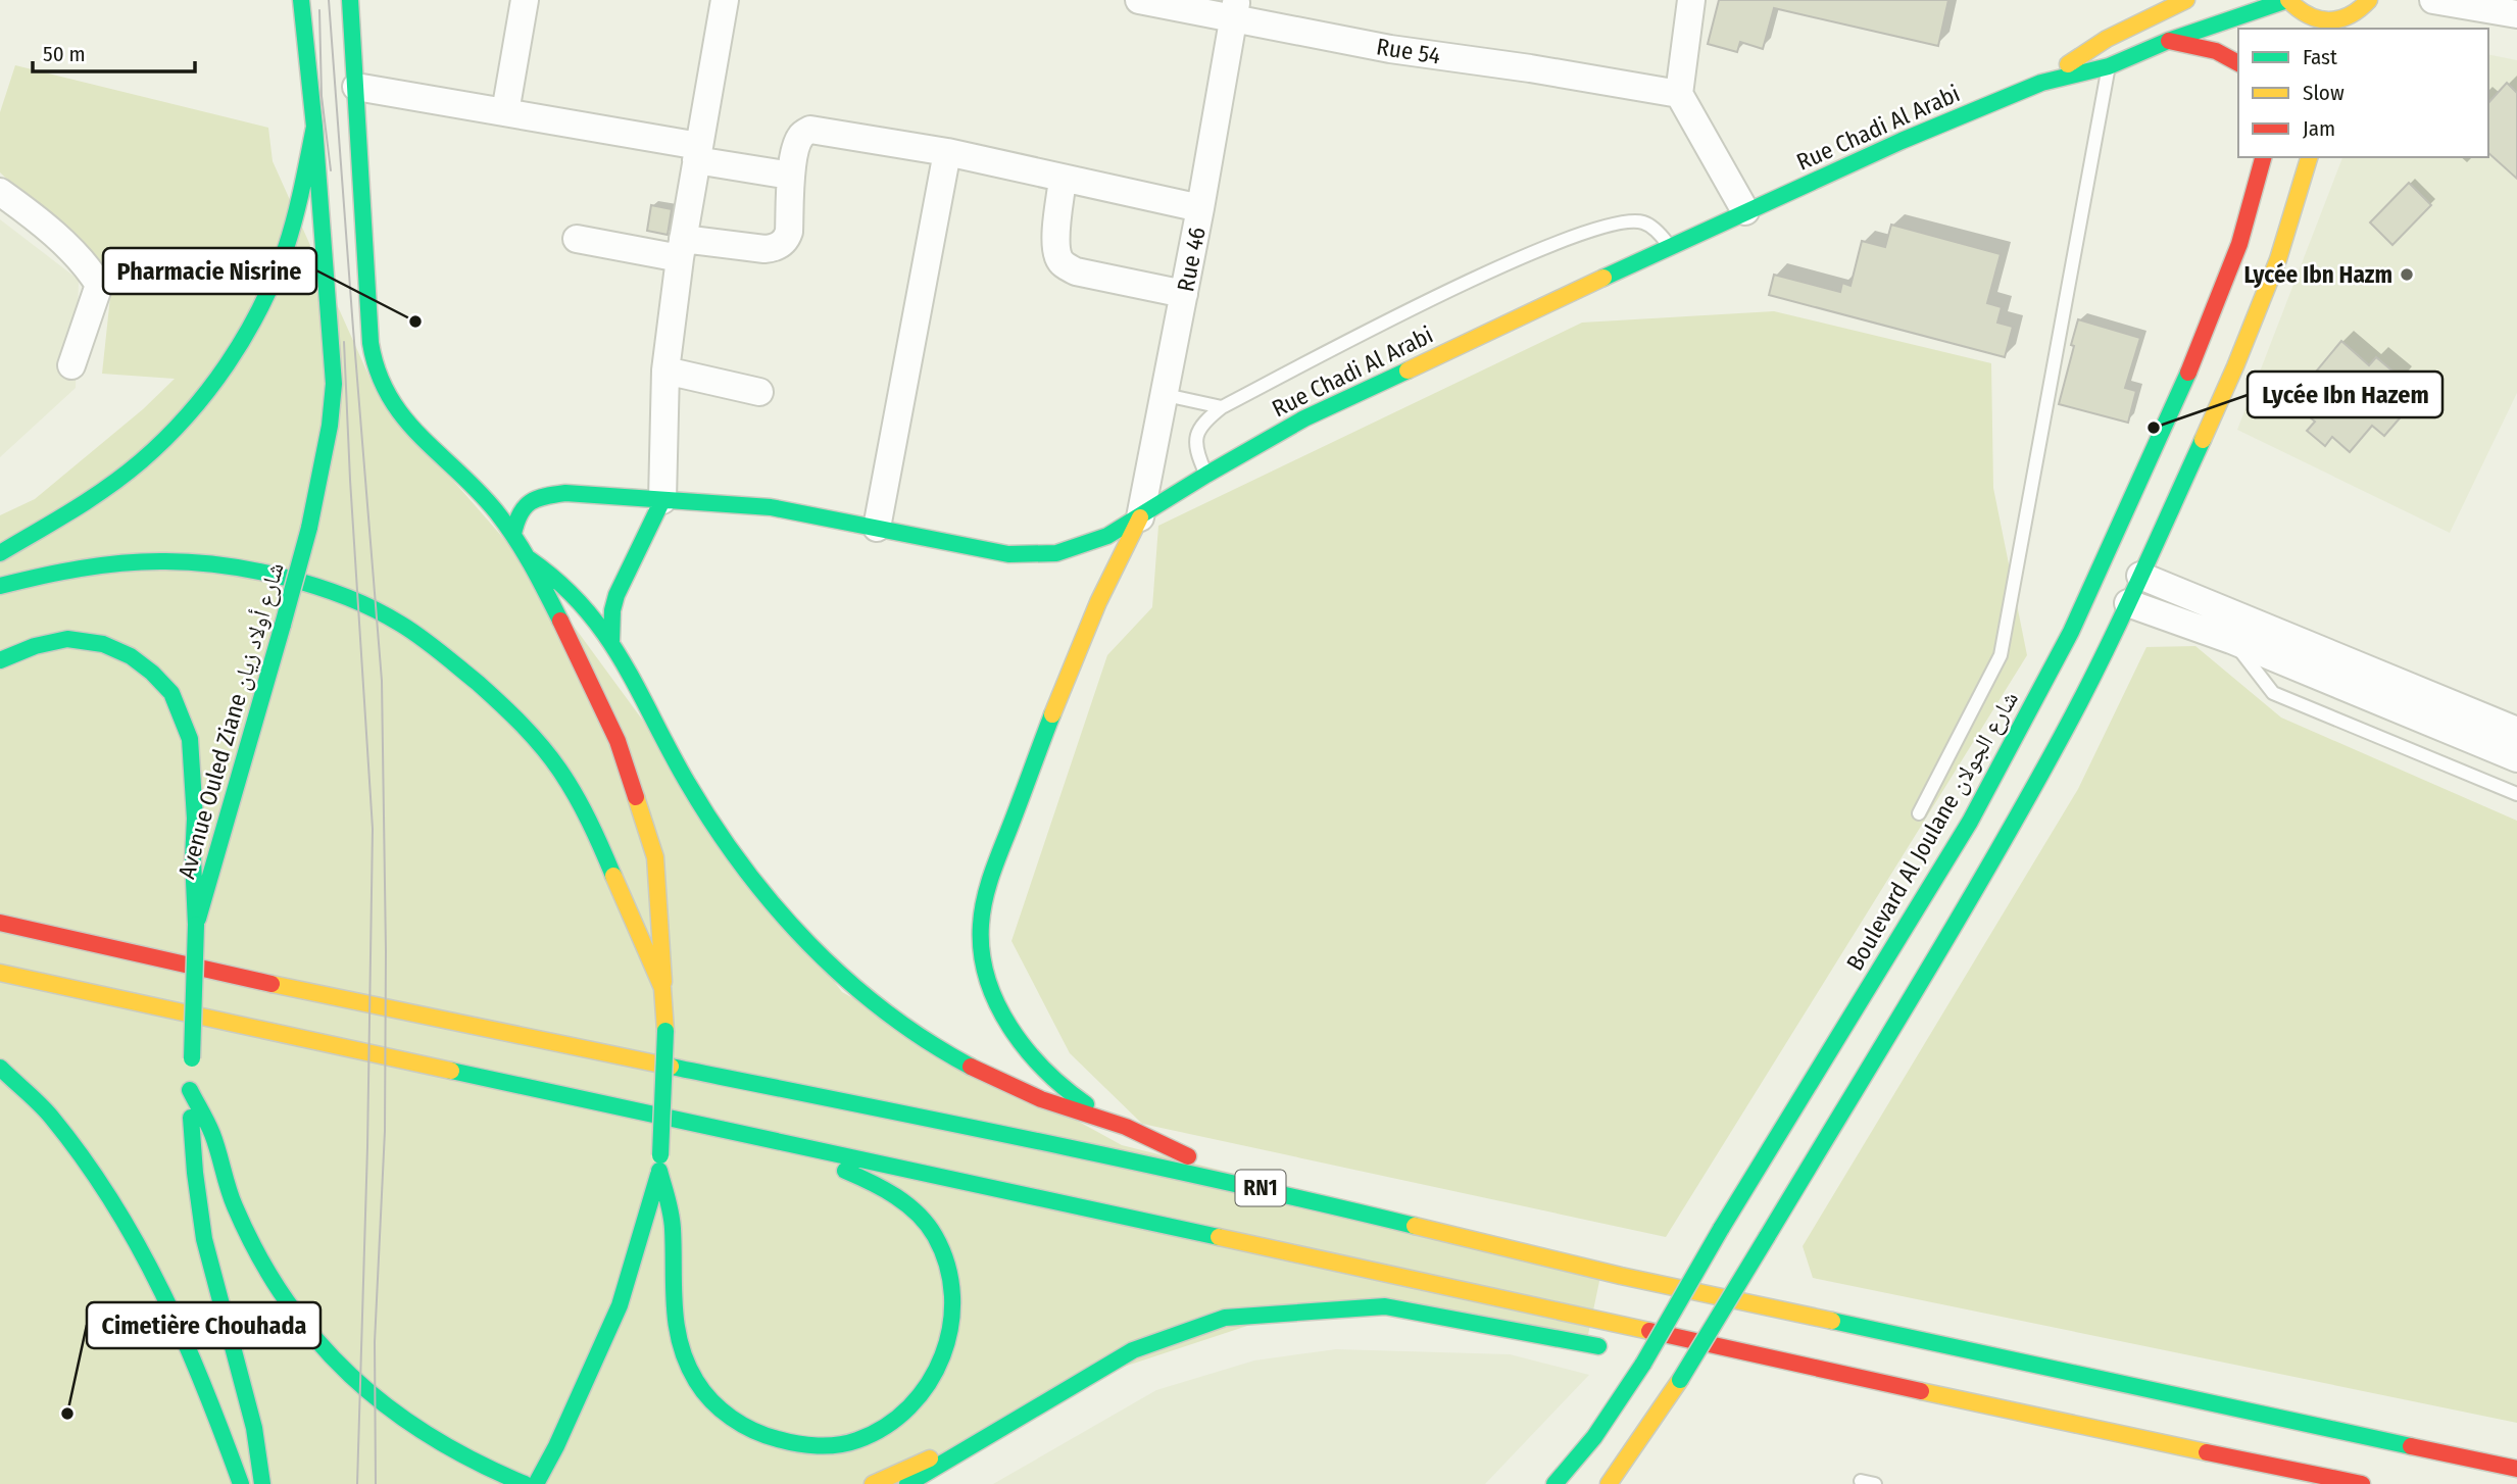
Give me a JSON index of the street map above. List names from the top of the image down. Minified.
{"streets":{"main road":["Rue Chadi Al Arabi","Avenue Ouled Ziane شارع أولاد زيان","Boulevard Al Joulane شارع الجولان","RN1"],"street":["Rue 54","Rue 46"]},"crossings":[["Rue 54","Rue 46"],["Rue Chadi Al Arabi","Rue 46"]],"places":["Lycée Ibn Hazm","Pharmacie Nisrine","Lycée Ibn Hazem","Cimetière Chouhada"],"legend":["Fast","Slow","Jam"],"scale_bar":"50 m"}
